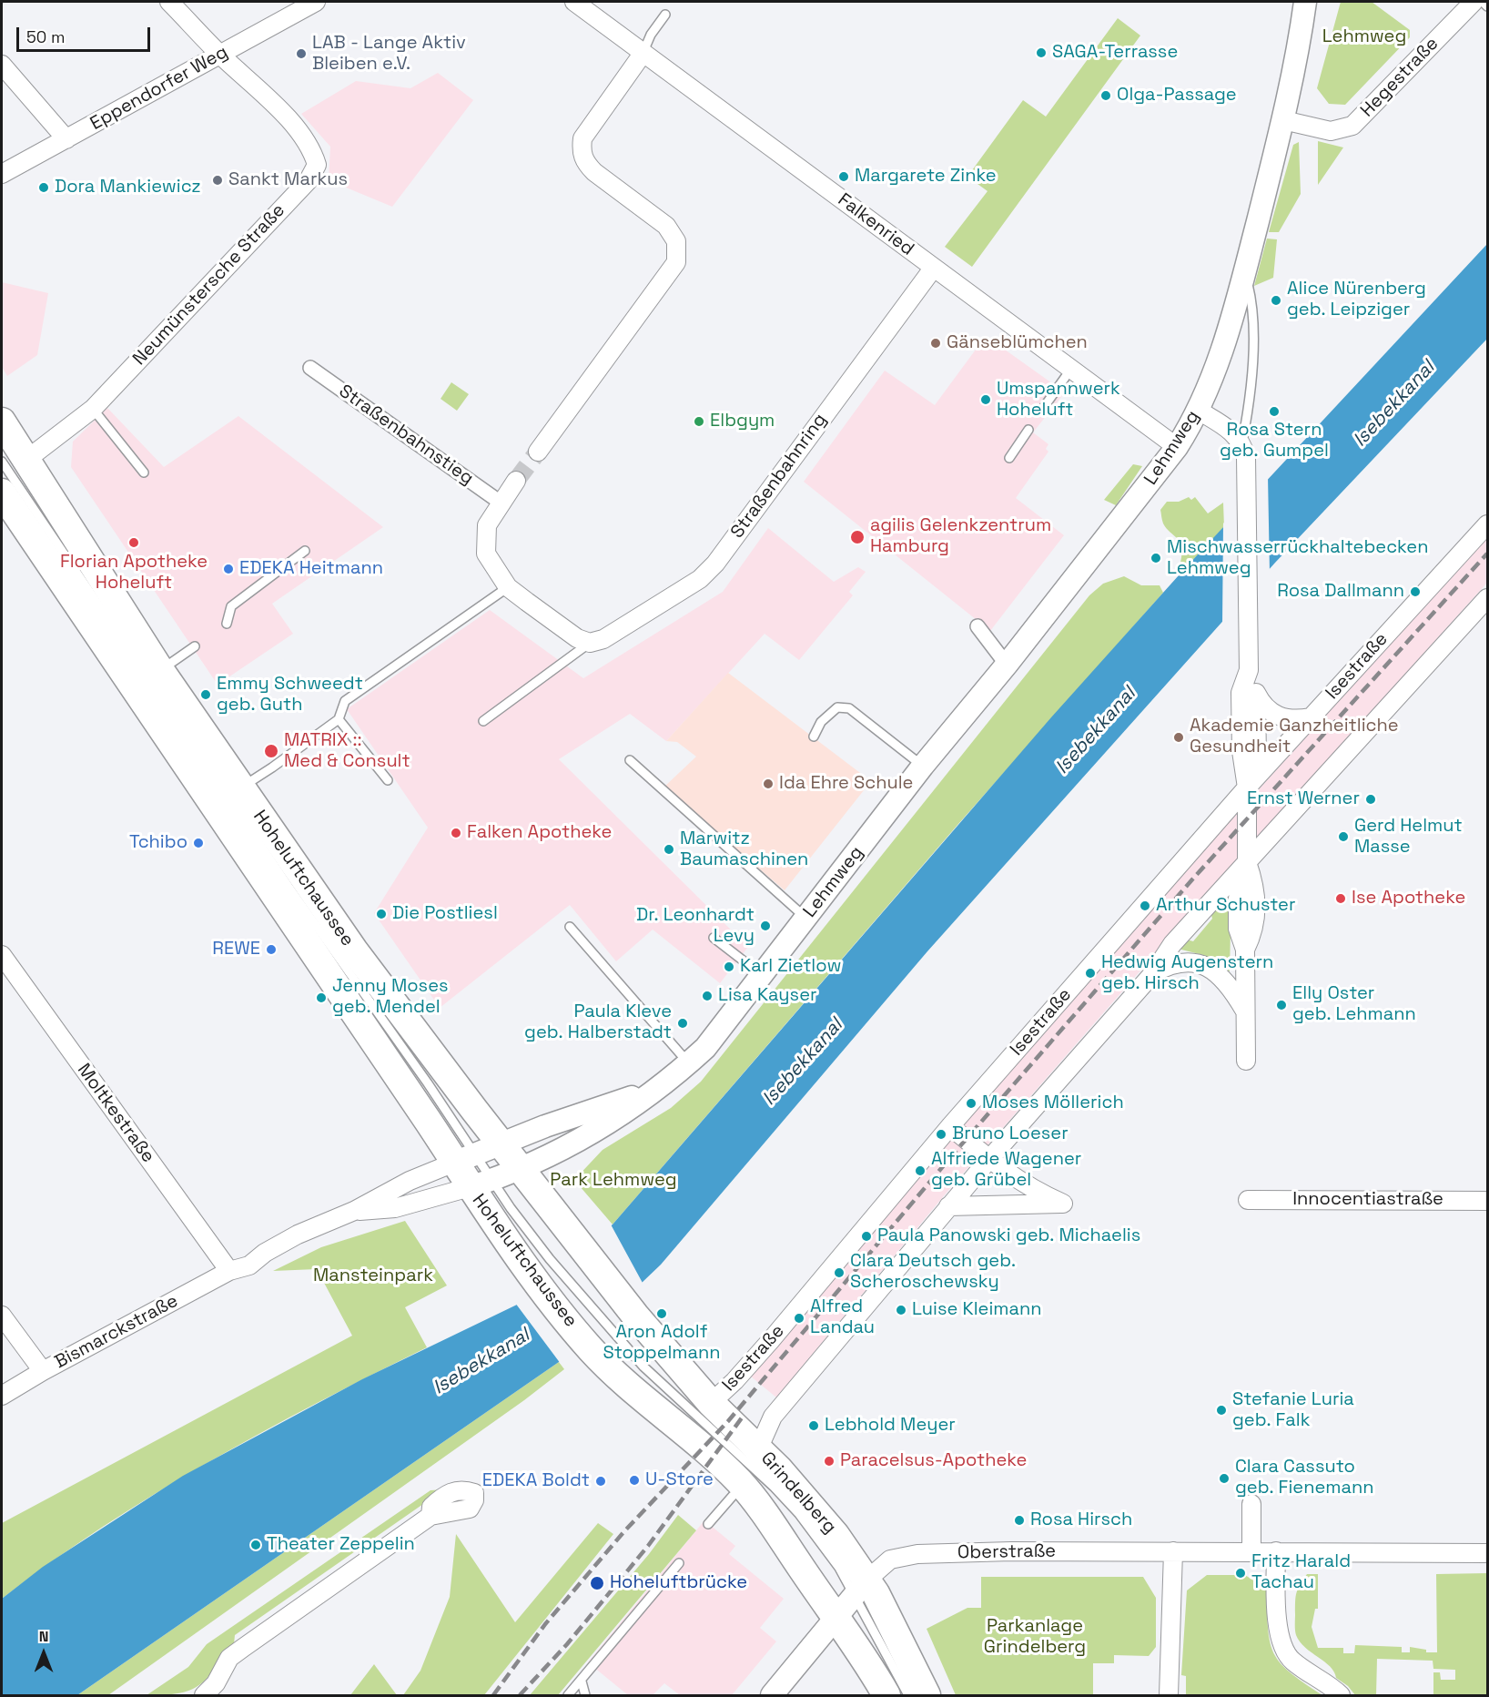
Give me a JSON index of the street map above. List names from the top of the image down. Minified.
{"streets":{"main road":["Hoheluftchaussee","Grindelberg"],"street":["Hegestraße","Eppendorfer Weg","Falkenried","Neumünstersche Straße","Straßenbahnstieg","Lehmweg","Straßenbahnring","Isestraße","Moltkestraße","Innocentiastraße","Bismarckstraße","Oberstraße"]},"crossings":[["Hegestraße","Lehmweg"],["Eppendorfer Weg","Neumünstersche Straße"],["Falkenried","Lehmweg"],["Falkenried","Straßenbahnring"],["Neumünstersche Straße","Hoheluftchaussee"],["Lehmweg","Hoheluftchaussee"],["Lehmweg","Bismarckstraße"],["Isestraße","Grindelberg"],["Hoheluftchaussee","Bismarckstraße"],["Hoheluftchaussee","Grindelberg"],["Moltkestraße","Bismarckstraße"],["Grindelberg","Oberstraße"]],"water":["Isebekkanal"],"parks":["Lehmweg","Park Lehmweg","Mansteinpark","Parkanlage Grindelberg"],"places":["SAGA-Terrasse","LAB - Lange Aktiv Bleiben e.V.","Olga-Passage","Margarete Zinke","Sankt Markus","Dora Mankiewicz","Alice Nürenberg geb. Leipziger","Gänseblümchen","Umspannwerk Hoheluft","Rosa Stern geb. Gumpel","Elbgym","agilis Gelenkzentrum Hamburg","Florian Apotheke Hoheluft","Mischwasserrückhaltebecken Lehmweg","EDEKA Heitmann","Rosa Dallmann","Emmy Schweedt geb. Guth","Akademie Ganzheitliche Gesundheit","MATRIX :: Med & Consult","Ida Ehre Schule","Ernst Werner","Falken Apotheke","Gerd Helmut Masse","Tchibo","Marwitz Baumaschinen","Ise Apotheke","Arthur Schuster","Die Postliesl","Dr. Leonhardt Levy","REWE","Karl Zietlow","Hedwig Augenstern geb. Hirsch","Lisa Kayser","Jenny Moses geb. Mendel","Elly Oster geb. Lehmann","Paula Kleve geb. Halberstadt","Moses Möllerich","Bruno Loeser","Alfriede Wagener geb. Grübel","Paula Panowski geb. Michaelis","Clara Deutsch geb. Scheroschewsky","Luise Kleimann","Aron Adolf Stoppelmann","Alfred Landau","Stefanie Luria geb. Falk","Lebhold Meyer","Paracelsus-Apotheke","Clara Cassuto geb. Fienemann","U-Store","EDEKA Boldt","Rosa Hirsch","Theater Zeppelin","Fritz Harald Tachau","Hoheluftbrücke"],"scale_bar":"50 m","north":"top"}
